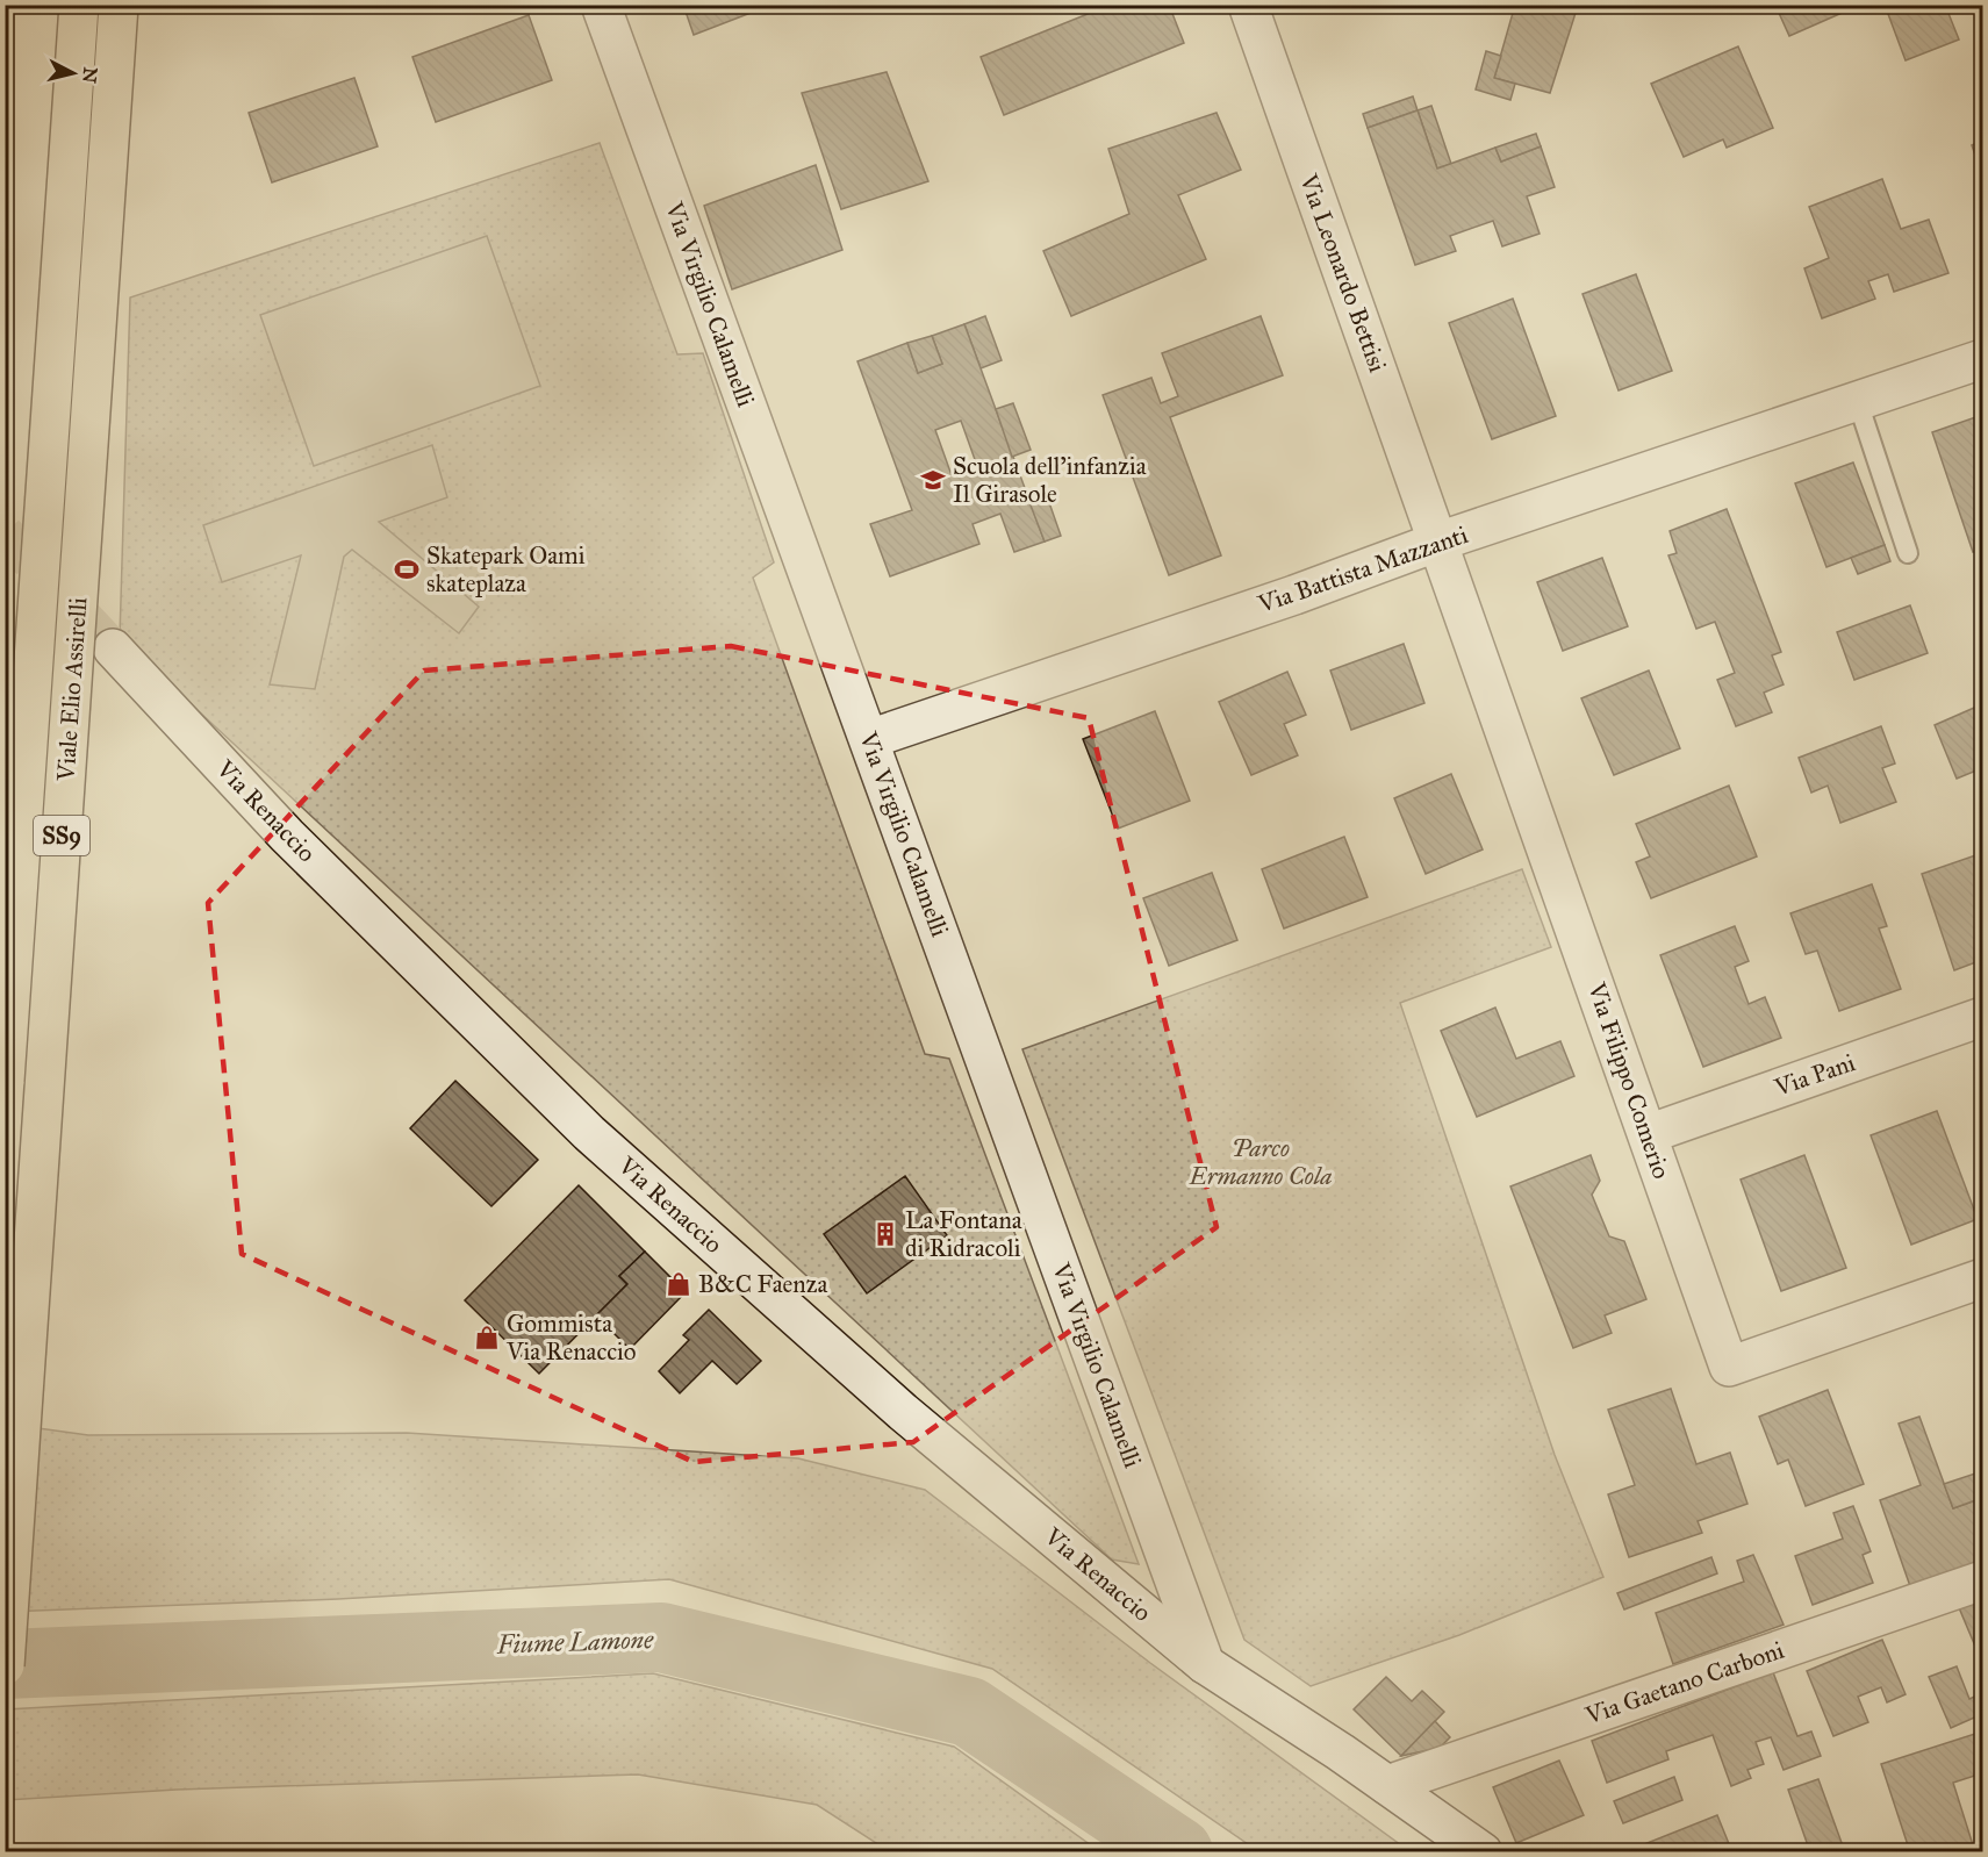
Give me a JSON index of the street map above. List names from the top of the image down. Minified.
{"streets":{"main road":["Viale Elio Assirelli","SS9"],"street":["Via Leonardo Bettisi","Via Virgilio Calamelli","Via Battista Mazzanti","Via Renaccio","Via Pani","Via Filippo Comerio","Via Gaetano Carboni"]},"crossings":[["Via Leonardo Bettisi","Via Battista Mazzanti"],["Via Leonardo Bettisi","Via Filippo Comerio"],["Via Virgilio Calamelli","Via Battista Mazzanti"],["Via Virgilio Calamelli","Via Renaccio"],["Via Battista Mazzanti","Via Filippo Comerio"],["Via Renaccio","Via Gaetano Carboni"],["Via Pani","Via Filippo Comerio"]],"water":["Fiume Lamone"],"parks":["Parco Ermanno Cola"],"places":{"school or university":["Scuola dell'infanzia Il Girasole"],"sports":["Skatepark Oami skateplaza"],"building":["La Fontana di Ridracoli"],"shop":["B&C Faenza","Gommista Via Renaccio"]},"north":"right"}
